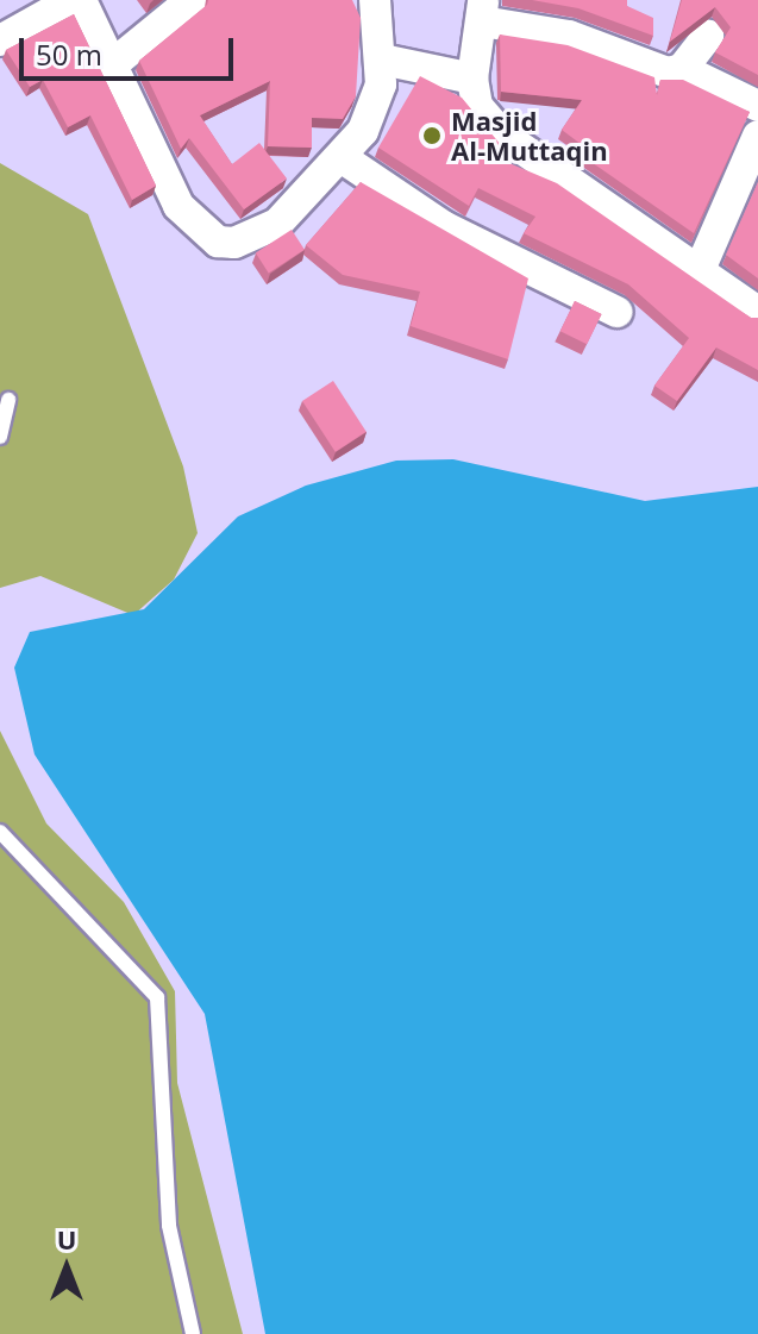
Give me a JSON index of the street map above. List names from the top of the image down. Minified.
{"places":["Masjid Al-Muttaqin"],"scale_bar":"50 m","north":"top"}
